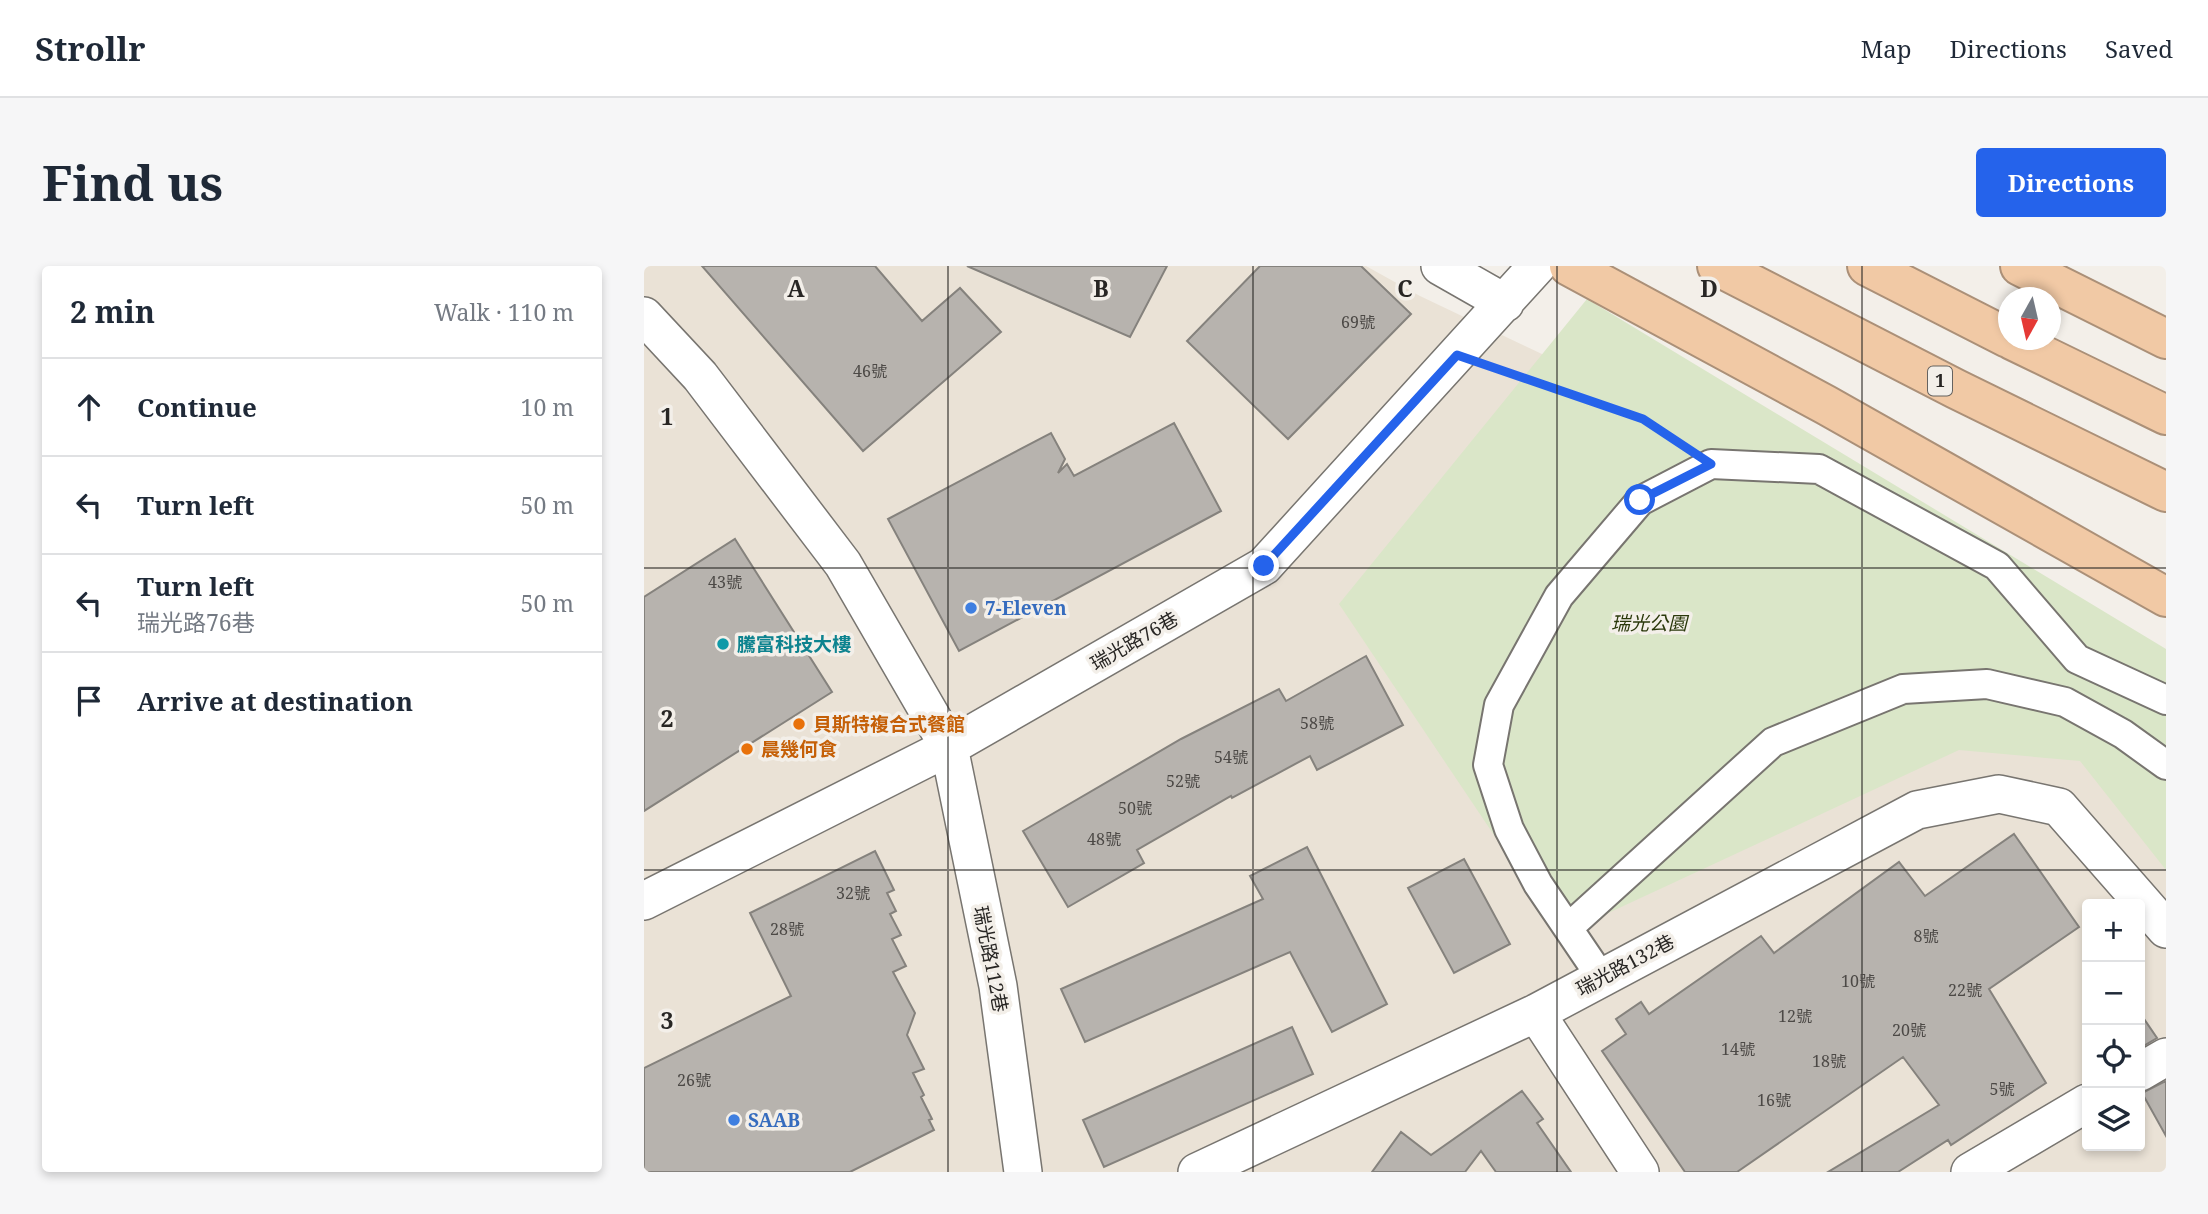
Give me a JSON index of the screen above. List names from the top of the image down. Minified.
{"streets":{"highway":["1"],"street":["瑞光路76巷","瑞光路112巷","瑞光路132巷"]},"crossings":[["瑞光路76巷","瑞光路112巷"]],"parks":["瑞光公園"],"places":["7-Eleven","騰富科技大樓","貝斯特複合式餐館","晨幾何食","SAAB"],"house_numbers":["69號","46號","43號","58號","54號","52號","50號","48號","32號","28號","8號","10號","22號","12號","20號","14號","18號","26號","5號","16號"],"north":"bottom","page":{"header":"Strollr","nav":["Map","Directions","Saved"],"buttons":"Directions","title":"Find us","heading":["2 min","Walk · 110 m"],"list":[["Continue","10 m"],["Turn left","50 m"],["Turn left","瑞光路76巷","50 m"],"Arrive at destination"],"map_buttons":["+","−"]},"grid":{"columns":["A","B","C","D"],"rows":["1","2","3"]}}
